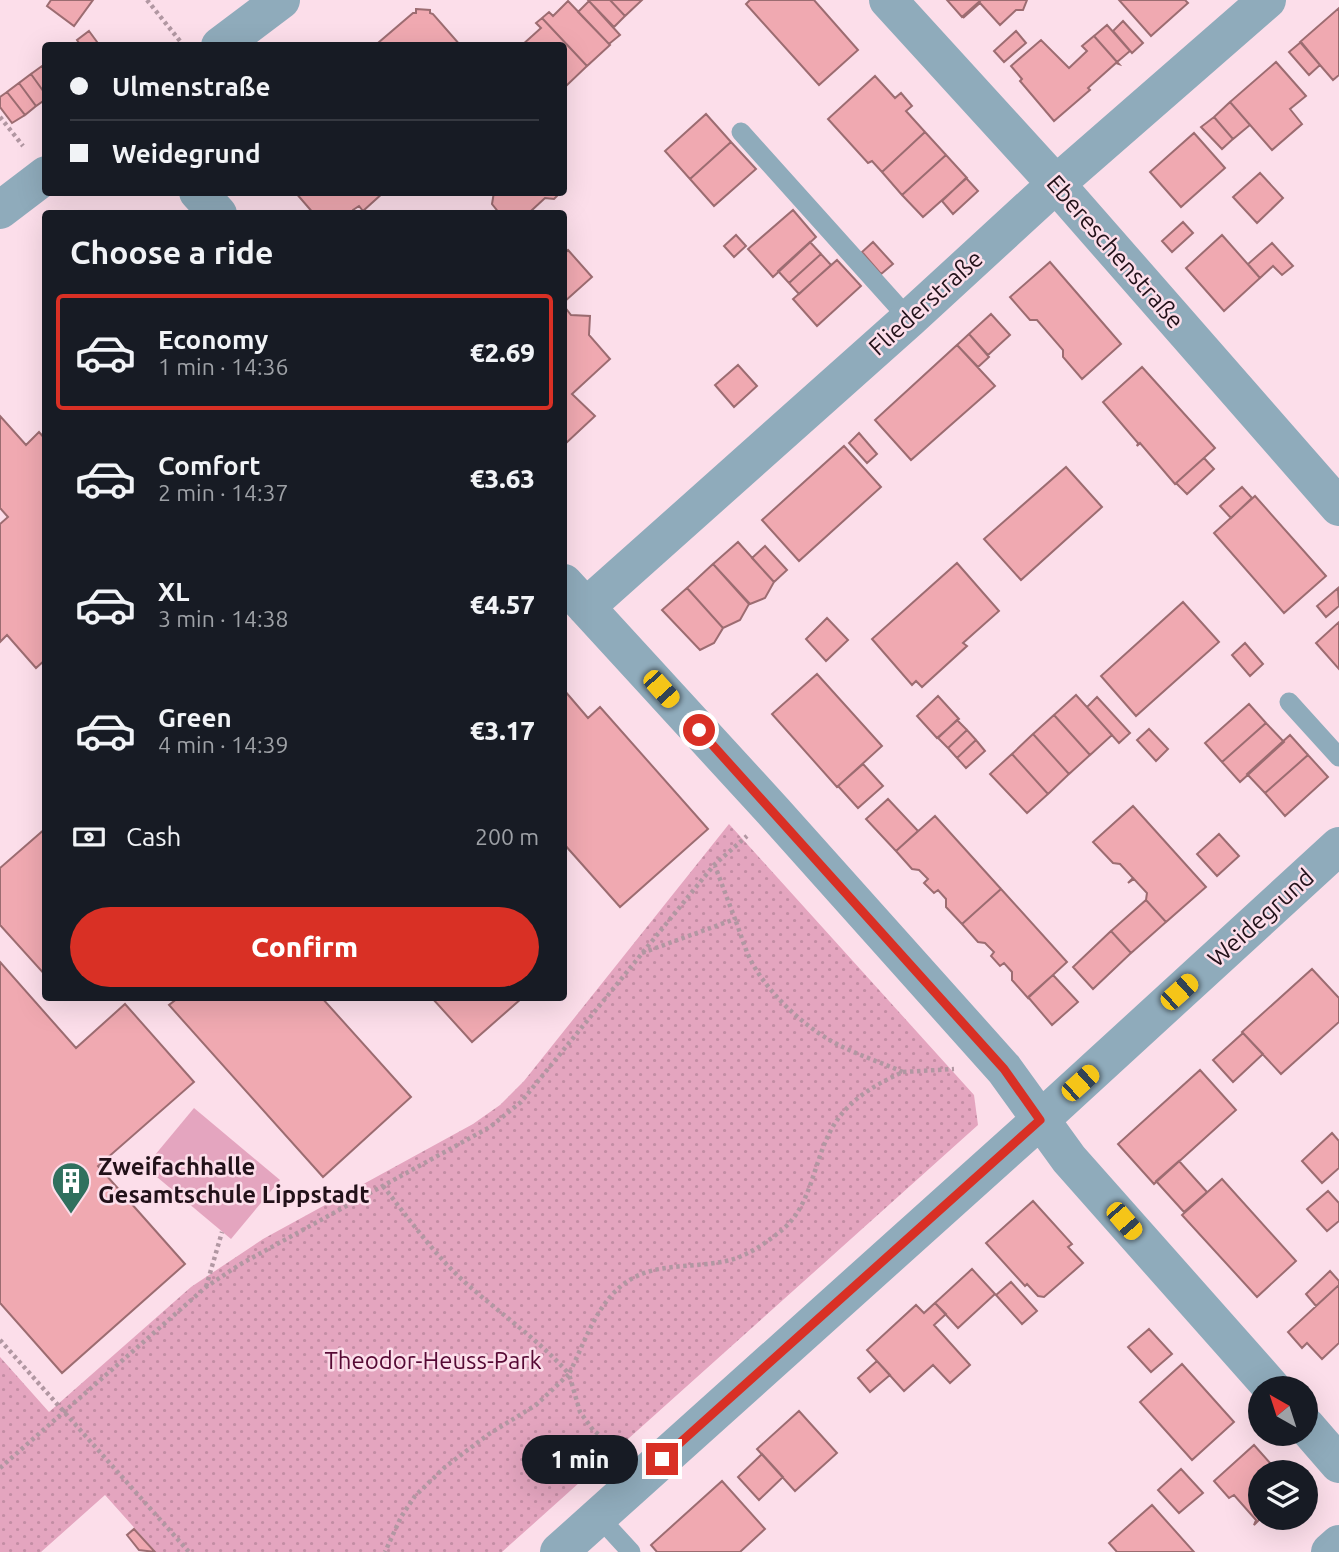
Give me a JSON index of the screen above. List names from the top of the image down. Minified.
{"streets":{"street":["Ebereschenstraße","Fliederstraße","Weidegrund"]},"crossings":[["Ebereschenstraße","Fliederstraße"]],"parks":["Theodor-Heuss-Park"],"places":{"building":["Zweifachhalle Gesamtschule Lippstadt"]},"north":"top left","page":{"banner":["Ulmenstraße","Weidegrund"],"heading":"Choose a ride","list":[{"name":"Economy","note":"1 min · 14:36","value":"€2.69"},{"name":"Comfort","note":"2 min · 14:37","value":"€3.63"},{"name":"XL","note":"3 min · 14:38","value":"€4.57"},{"name":"Green","note":"4 min · 14:39","value":"€3.17"}],"pay":["Cash","200 m"],"buttons":"Confirm","bubble":"1 min"}}
